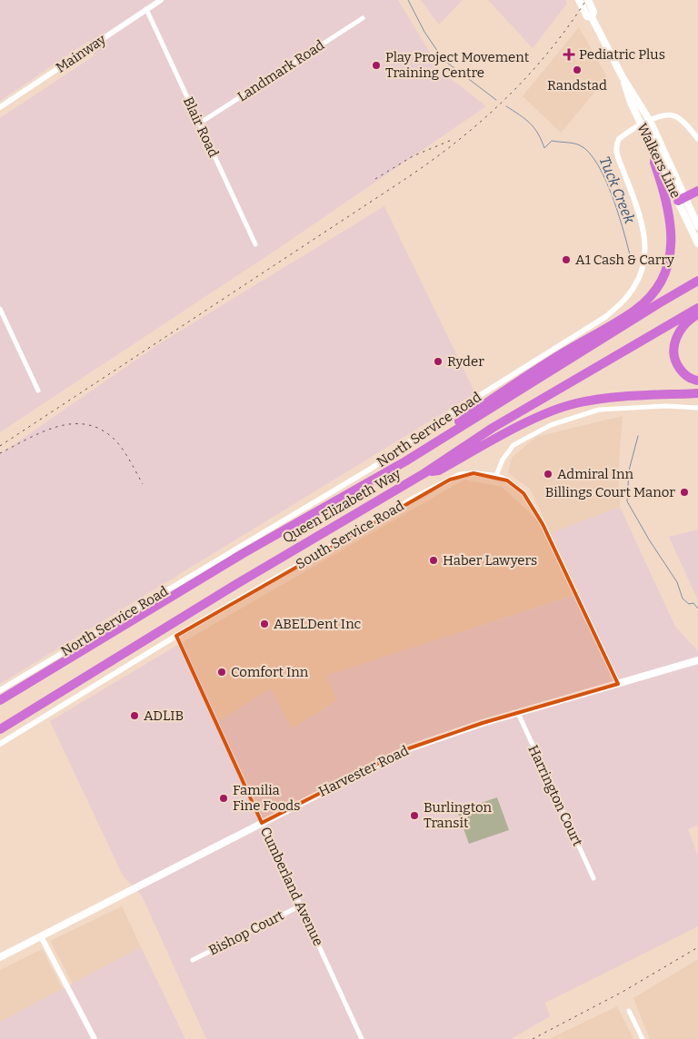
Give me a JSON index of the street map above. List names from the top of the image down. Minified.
{"streets":{"highway":["Queen Elizabeth Way"],"main road":["Walkers Line","Harvester Road"],"street":["Mainway","Landmark Road","Blair Road","North Service Road","South Service Road","Harrington Court","Cumberland Avenue","Bishop Court"]},"crossings":[["Mainway","Blair Road"],["Landmark Road","Blair Road"],["Walkers Line","North Service Road"],["South Service Road","Harvester Road"],["South Service Road","Cumberland Avenue"],["Harvester Road","Harrington Court"],["Harvester Road","Cumberland Avenue"],["Cumberland Avenue","Bishop Court"]],"water":["Tuck Creek"],"places":{"health":["Pediatric Plus"],"other":["Play Project Movement Training Centre","Randstad","A1 Cash & Carry","Ryder","Admiral Inn","Billings Court Manor","Haber Lawyers","ABELDent Inc","Comfort Inn","ADLIB","Familia Fine Foods","Burlington Transit"]}}
